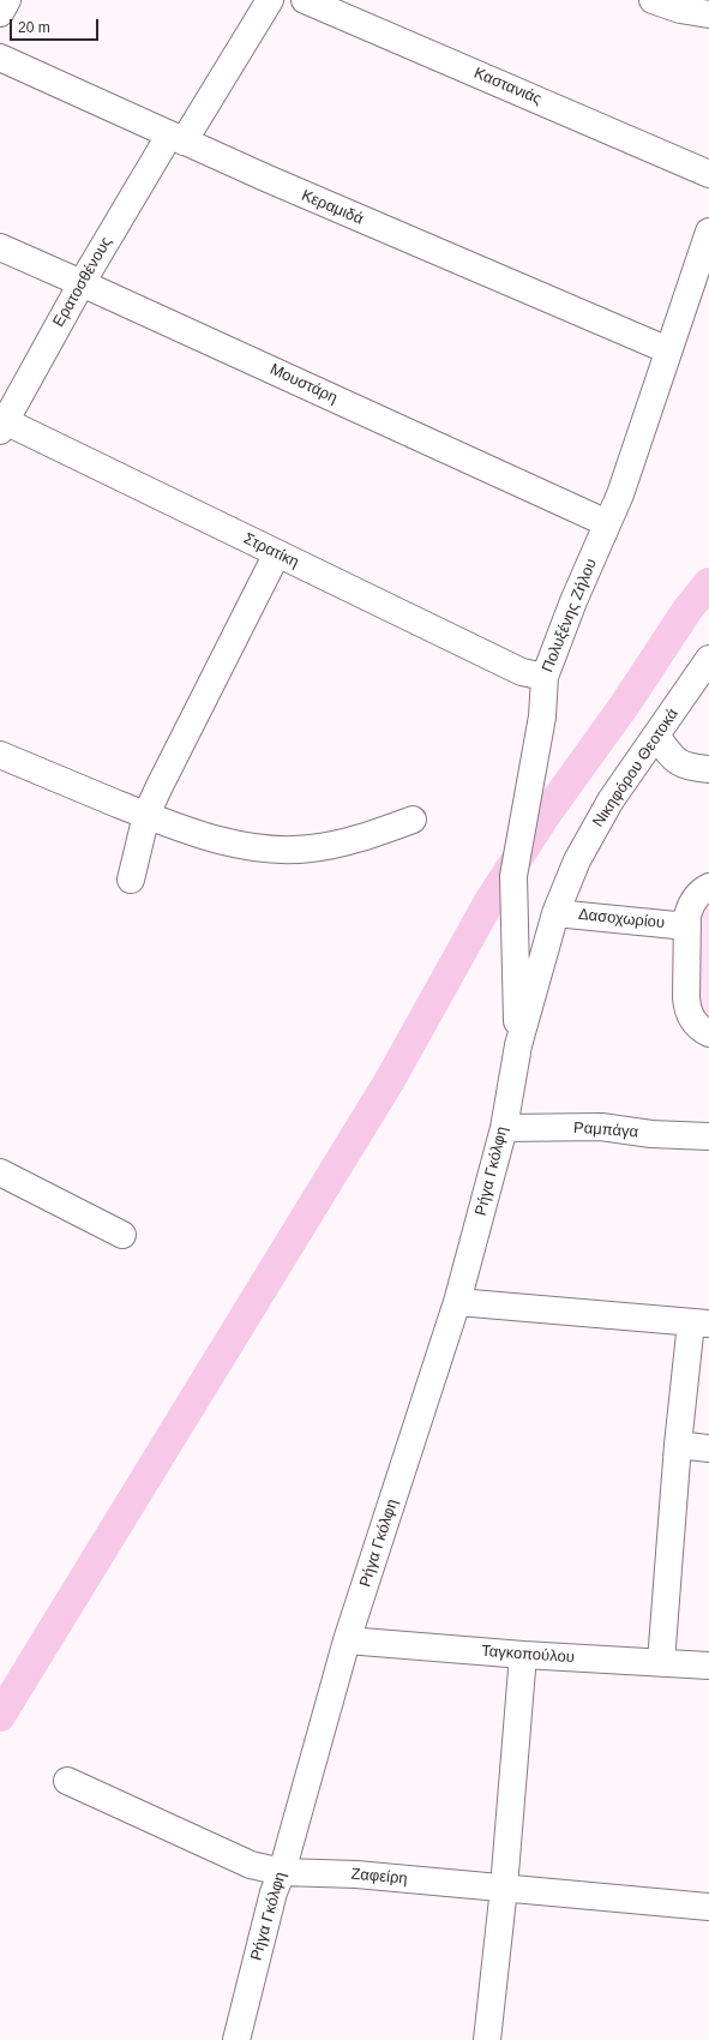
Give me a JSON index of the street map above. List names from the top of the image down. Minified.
{"streets":{"street":["Καστανιάς","Κεραμιδά","Ερατοσθένους","Μουστάρη","Στρατίκη","Πολυξένης Ζήλου","Νικηφόρου Θεοτοκά","Δασοχωρίου","Ραμπάγα","Ρήγα Γκόλφη","Ταγκοπούλου","Ζαφείρη"]},"crossings":[["Κεραμιδά","Ερατοσθένους"],["Κεραμιδά","Πολυξένης Ζήλου"],["Ερατοσθένους","Μουστάρη"],["Ερατοσθένους","Στρατίκη"],["Μουστάρη","Πολυξένης Ζήλου"],["Στρατίκη","Πολυξένης Ζήλου"],["Πολυξένης Ζήλου","Νικηφόρου Θεοτοκά"],["Πολυξένης Ζήλου","Ρήγα Γκόλφη"],["Νικηφόρου Θεοτοκά","Δασοχωρίου"],["Νικηφόρου Θεοτοκά","Ρήγα Γκόλφη"],["Ραμπάγα","Ρήγα Γκόλφη"],["Ρήγα Γκόλφη","Ταγκοπούλου"],["Ρήγα Γκόλφη","Ζαφείρη"]],"scale_bar":"20 m"}
